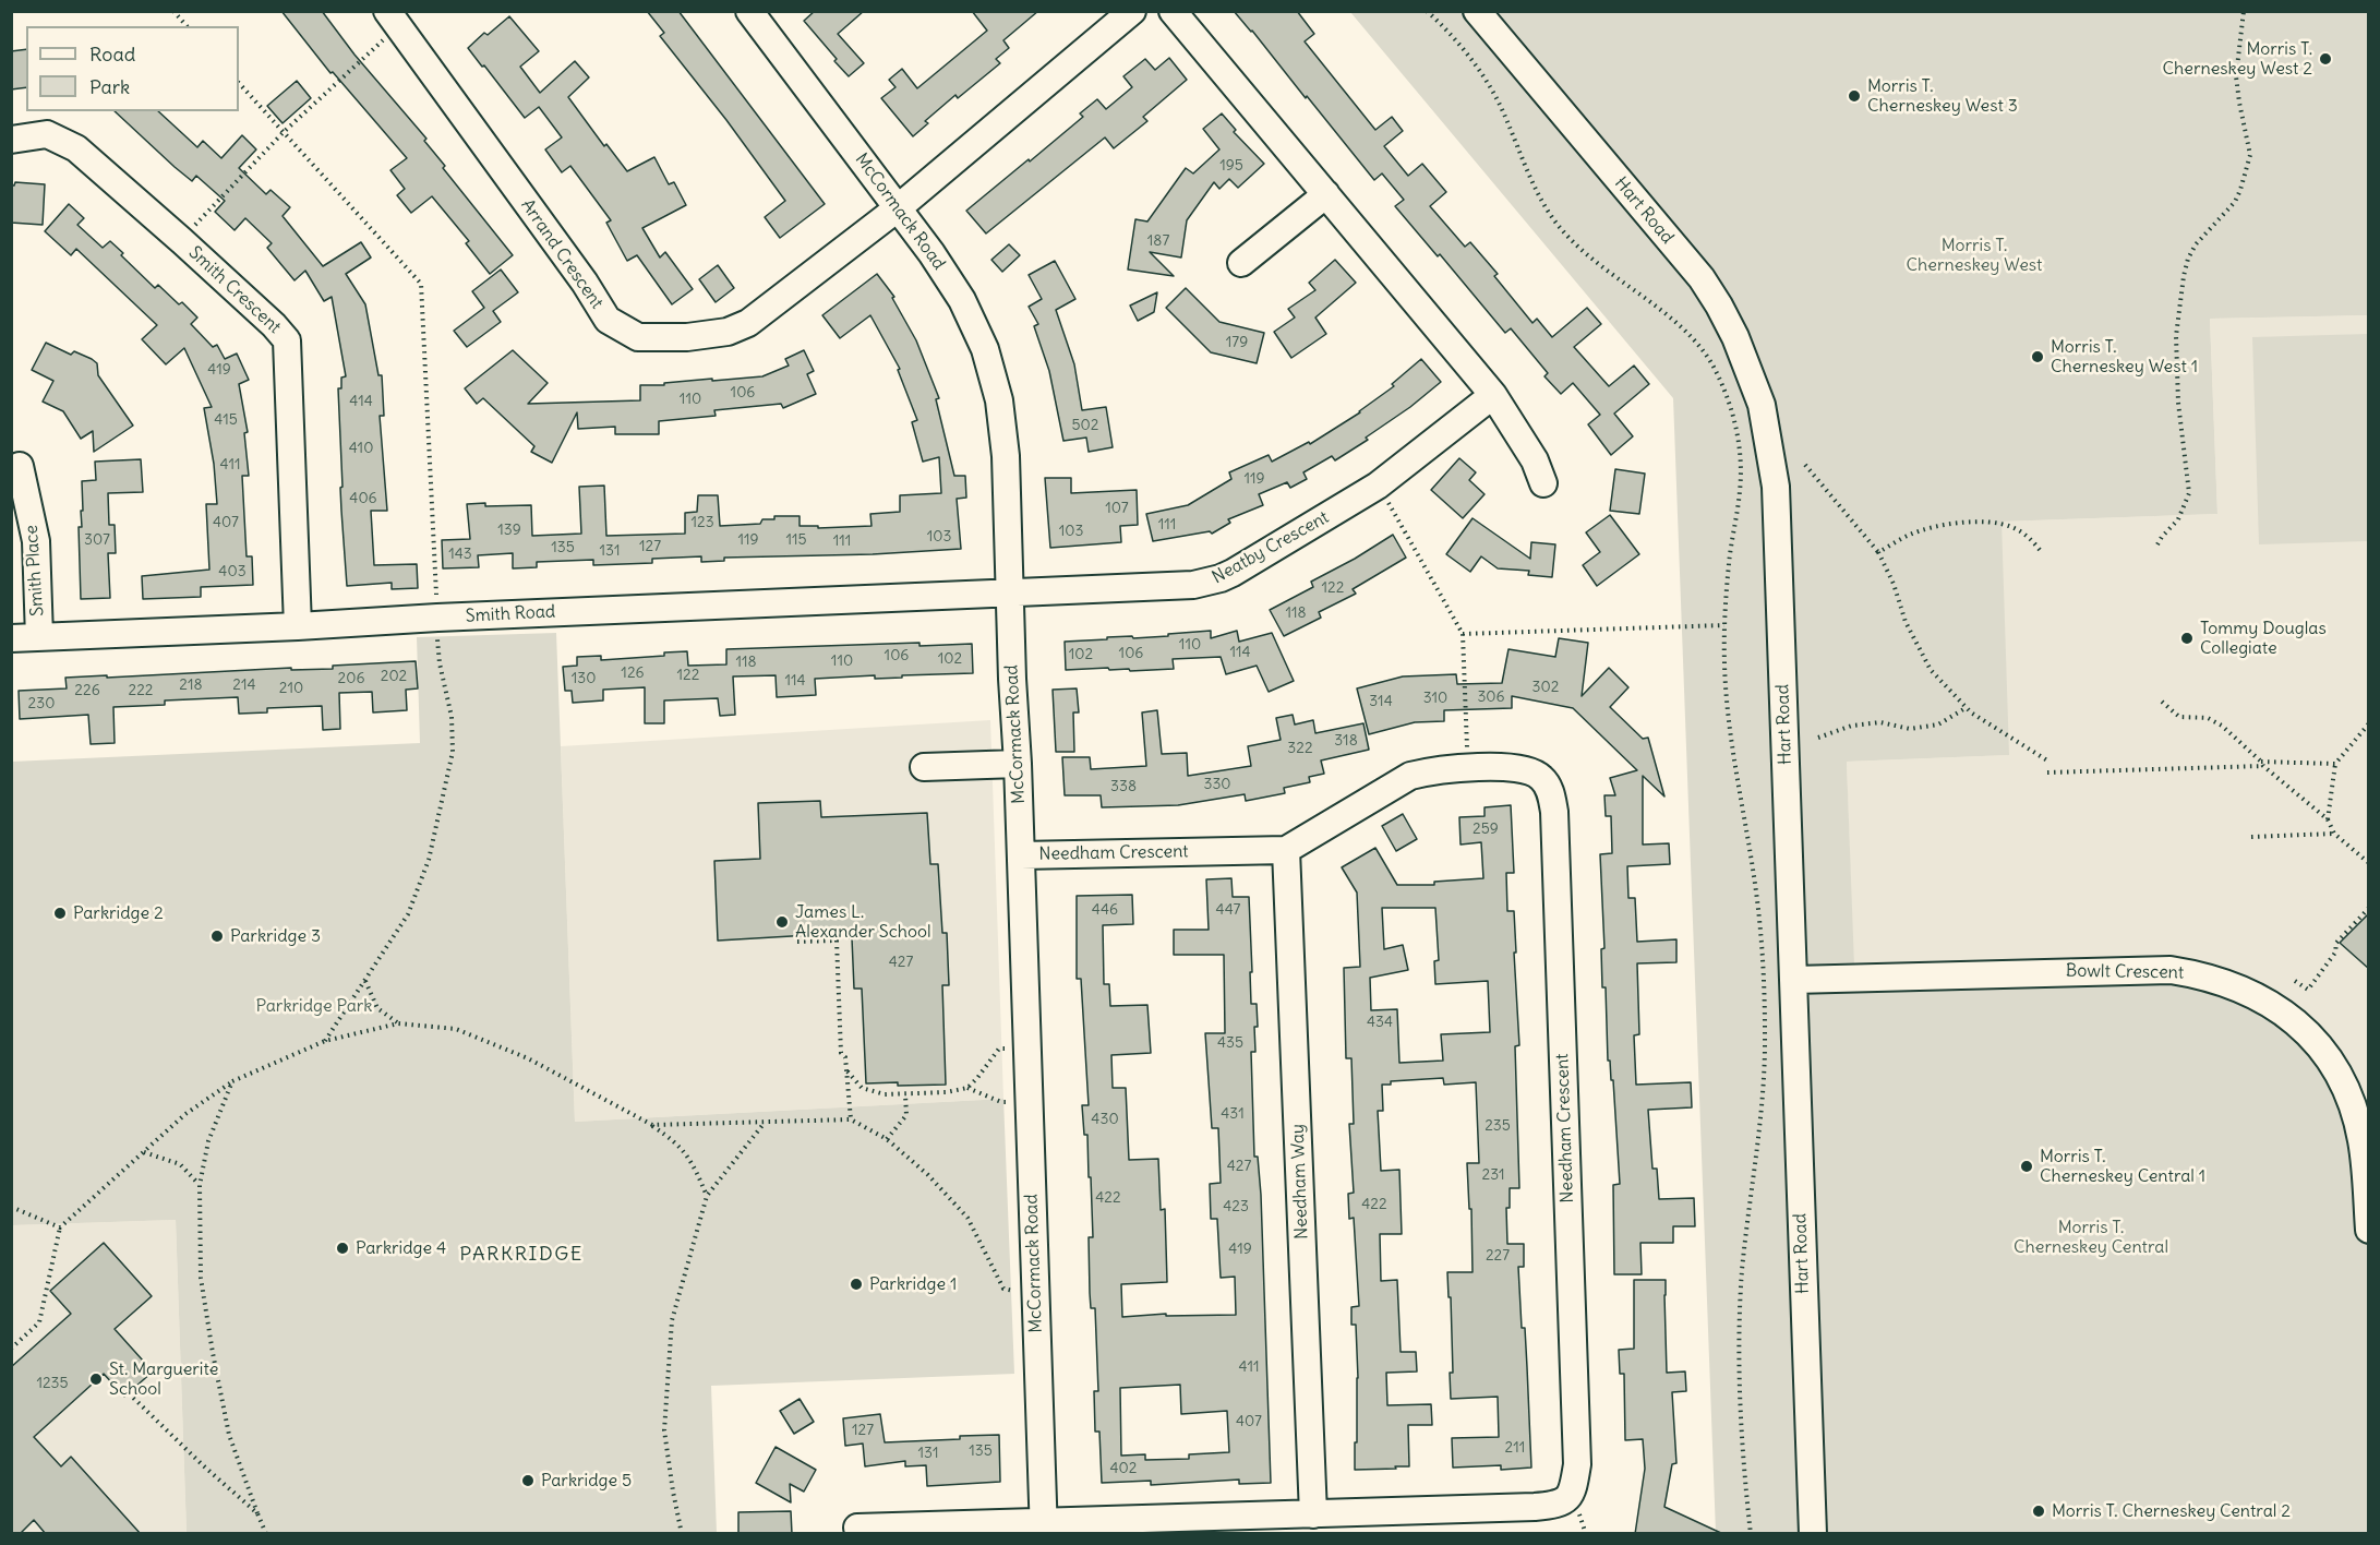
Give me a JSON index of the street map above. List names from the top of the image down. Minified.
{"streets":{"street":["Hart Road","McCormack Road","Arrand Crescent","Smith Crescent","Neatby Crescent","Smith Place","Smith Road","Needham Crescent","Bowlt Crescent","Needham Way"]},"crossings":[["Hart Road","Bowlt Crescent"],["McCormack Road","Arrand Crescent"],["McCormack Road","Neatby Crescent"],["McCormack Road","Smith Road"],["McCormack Road","Needham Crescent"],["Smith Crescent","Smith Road"],["Neatby Crescent","Smith Road"],["Smith Place","Smith Road"],["Needham Crescent","Needham Way"]],"districts":["PARKRIDGE"],"parks":["Morris T. Cherneskey West","Parkridge Park","Morris T. Cherneskey Central"],"places":["Morris T. Cherneskey West 2","Morris T. Cherneskey West 3","Morris T. Cherneskey West 1","Tommy Douglas Collegiate","Parkridge 2","James L. Alexander School","Parkridge 3","Morris T. Cherneskey Central 1","Parkridge 4","Parkridge 1","St. Marguerite School","Parkridge 5","Morris T. Cherneskey Central 2"],"house_numbers":["195","187","179","419","106","110","414","415","502","410","411","119","406","107","407","123","111","139","103","103","307","119","115","111","127","135","131","143","403","122","118","110","114","106","102","106","102","110","118","126","122","202","206","130","114","218","214","302","210","226","222","306","310","314","230","318","322","330","338","259","446","447","427","434","435","431","430","235","427","231","422","422","423","419","227","411","1235","407","127","211","135","131","402"],"legend":["Road","Park"]}
